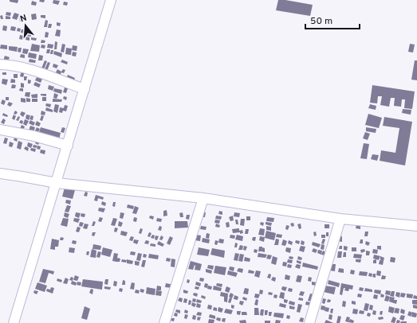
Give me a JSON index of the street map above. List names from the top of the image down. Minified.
{"scale_bar":"50 m","north":"top"}
